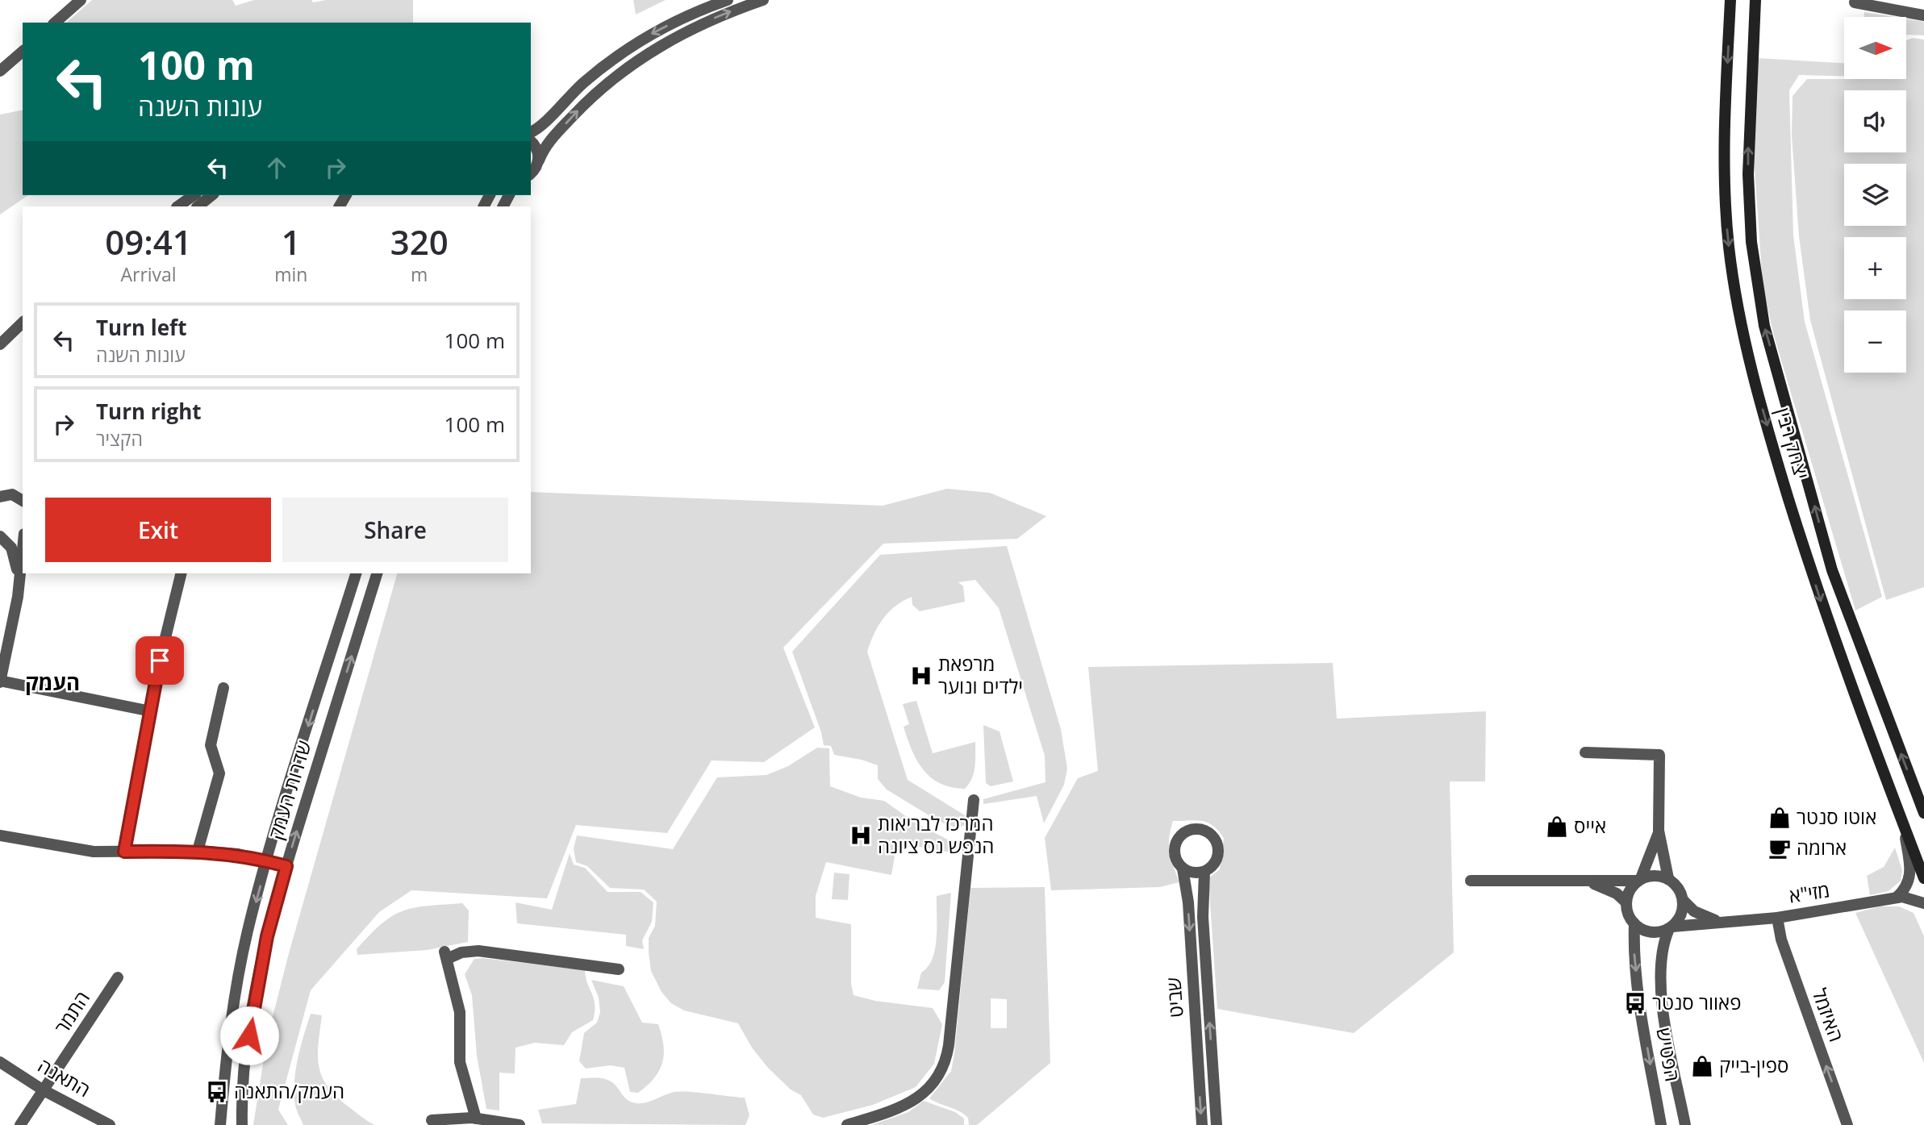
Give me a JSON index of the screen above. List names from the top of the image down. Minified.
{"streets":{"main road":["יצחק רבין"],"street":["שדרות העמק","מזי\"א","שביט","התמר","האיזמל","הפטיש","התאנה"]},"crossings":[["מזי\"א","האיזמל"],["מזי\"א","הפטיש"],["התמר","התאנה"]],"one_way":["האיזמל"],"districts":["העמק"],"places":{"hospital":["מרפאת ילדים ונוער","המרכז לבריאות הנפש נס ציונה"],"shop":["אוטו סנטר","אייס","ספין-בייק"],"cafe":["ארומה"],"bus stop":["פאוור סנטר","העמק/התאנה"]},"north":"right","page":{"map_buttons":["+","−"],"turn":["100 m","עונות השנה"],"eta":["09:41","Arrival","1","min","320","m"],"list":[{"name":"Turn left","note":"עונות השנה","value":"100 m"},{"name":"Turn right","note":"הקציר","value":"100 m"}],"buttons":["Exit","Share"]}}
